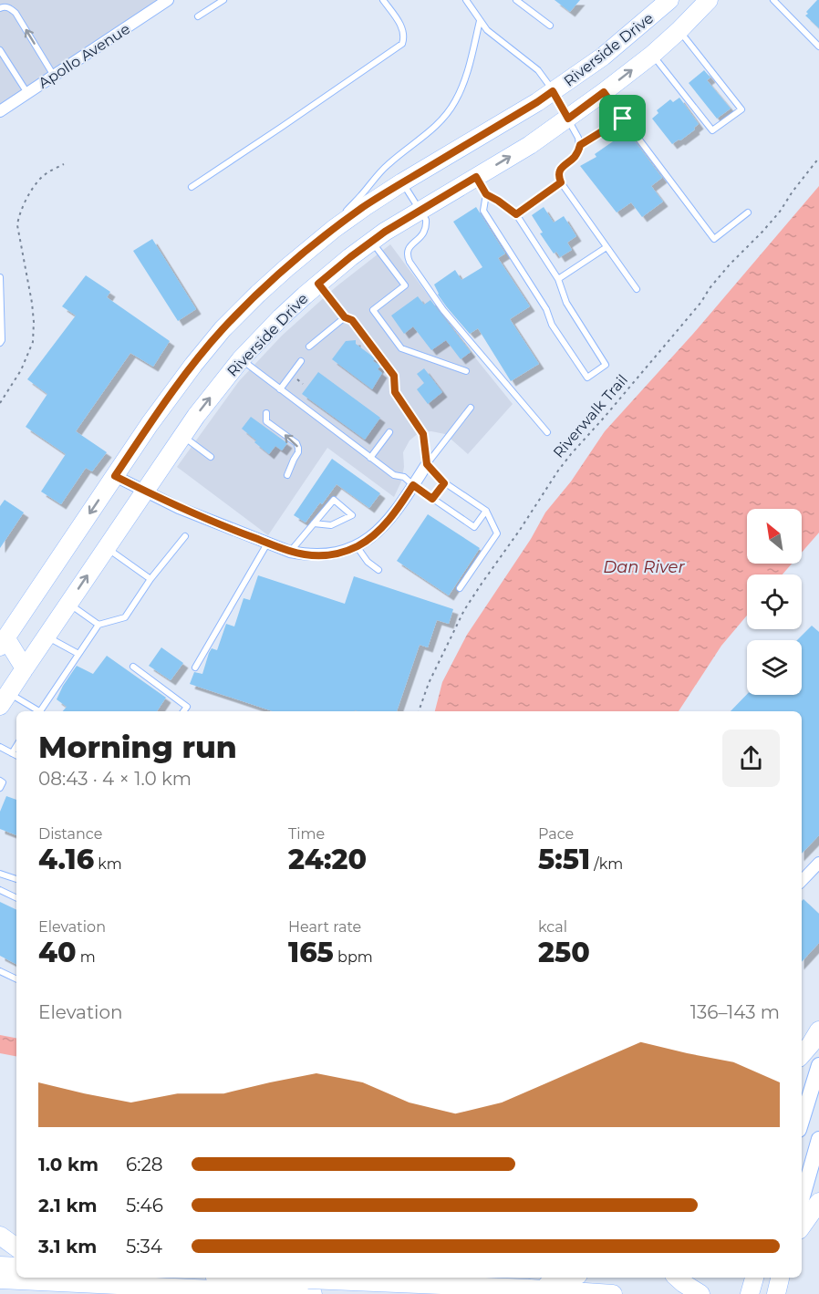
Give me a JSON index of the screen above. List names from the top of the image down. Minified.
{"streets":{"main road":["Riverside Drive"],"street":["Apollo Avenue"],"path":["Riverwalk Trail"]},"water":["Dan River"],"north":"top left","page":{"heading":["Morning run","08:43 · 4 × 1.0 km"],"stats":[["Distance","4.16 km"],["Time","24:20"],["Pace","5:51 /km"],["Elevation","40 m"],["Heart rate","165 bpm"],["kcal","250"]],"chart":["Elevation","136–143 m"],"list":[{"name":"1.0 km","note":"6:28"},{"name":"2.1 km","note":"5:46"},{"name":"3.1 km","note":"5:34"}]}}
